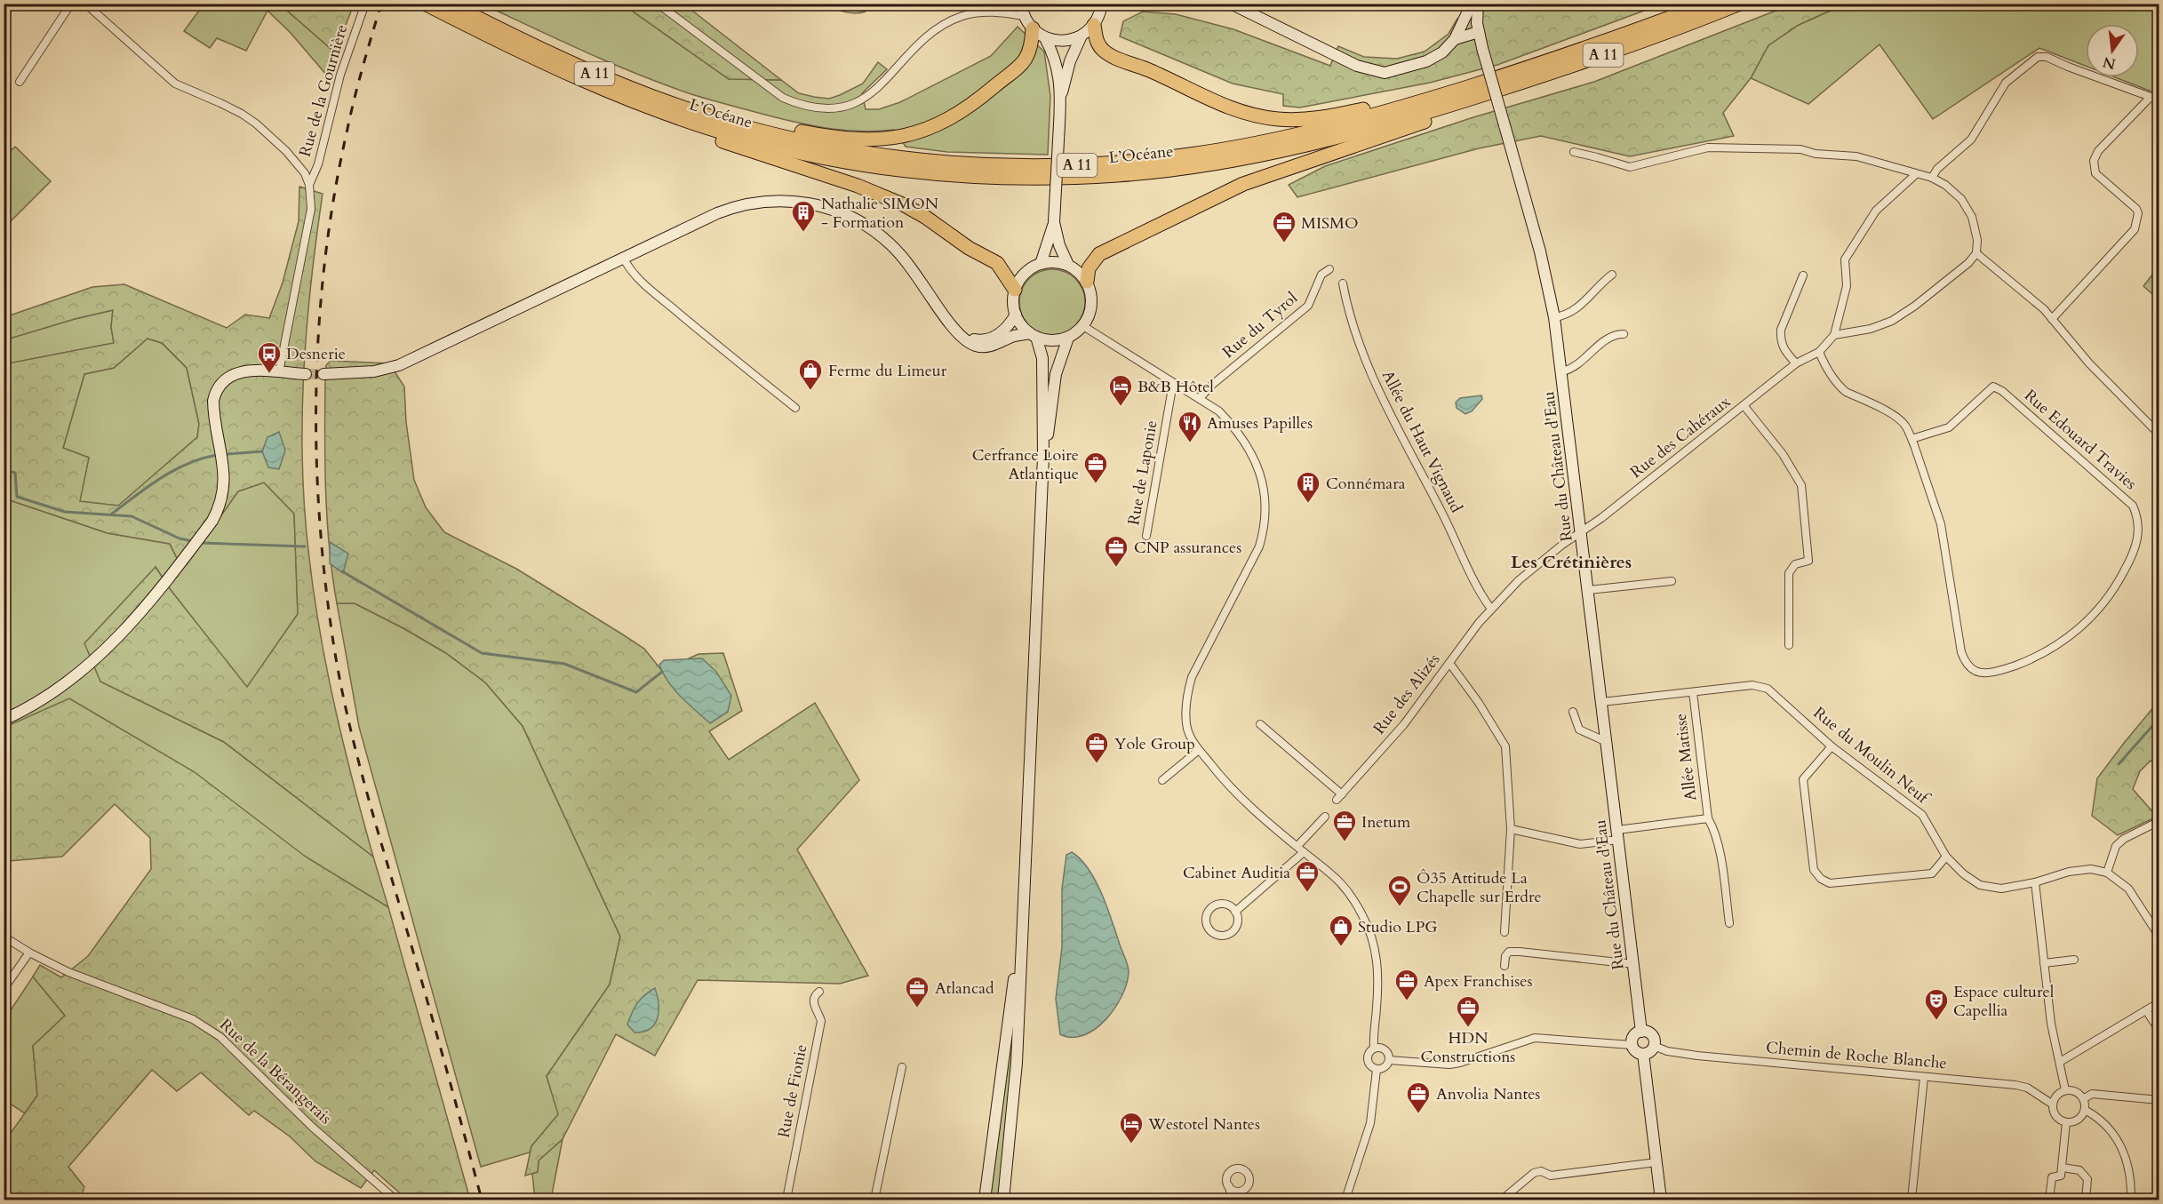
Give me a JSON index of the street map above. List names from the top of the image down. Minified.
{"streets":{"highway":["A 11","L’Océane"],"street":["Rue de la Gournière","Rue du Tyrol","Rue des Cahéraux","Rue Edouard Travies","Allée du Haut Vignaud","Rue du Château d'Eau","Rue de Laponie","Rue des Alizés","Rue du Moulin Neuf","Allée Matisse","Chemin de Roche Blanche","Rue de la Bérangerais","Rue de Fionie"]},"crossings":[["Rue des Cahéraux","Rue Edouard Travies"],["Rue des Cahéraux","Allée du Haut Vignaud"],["Rue des Cahéraux","Rue du Château d'Eau"],["Rue des Cahéraux","Rue des Alizés"],["Allée du Haut Vignaud","Rue des Alizés"],["Rue du Château d'Eau","Rue du Moulin Neuf"],["Rue du Château d'Eau","Allée Matisse"],["Rue du Château d'Eau","Chemin de Roche Blanche"],["Rue du Moulin Neuf","Allée Matisse"]],"districts":["Les Crétinières"],"places":{"building":["Nathalie SIMON - Formation","Connémara"],"office":["MISMO","Cerfrance Loire Atlantique","CNP assurances","Yole Group","Inetum","Cabinet Auditia","Apex Franchises","Atlancad","HDN Constructions","Anvolia Nantes"],"bus stop":["Desnerie"],"shop":["Ferme du Limeur","Studio LPG"],"hotel":["B&B Hôtel","Westotel Nantes"],"restaurant":["Amuses Papilles"],"sports":["Ô35 Attitude La Chapelle sur Erdre"],"theatre":["Espace culturel Capellia"]},"north":"bottom"}
